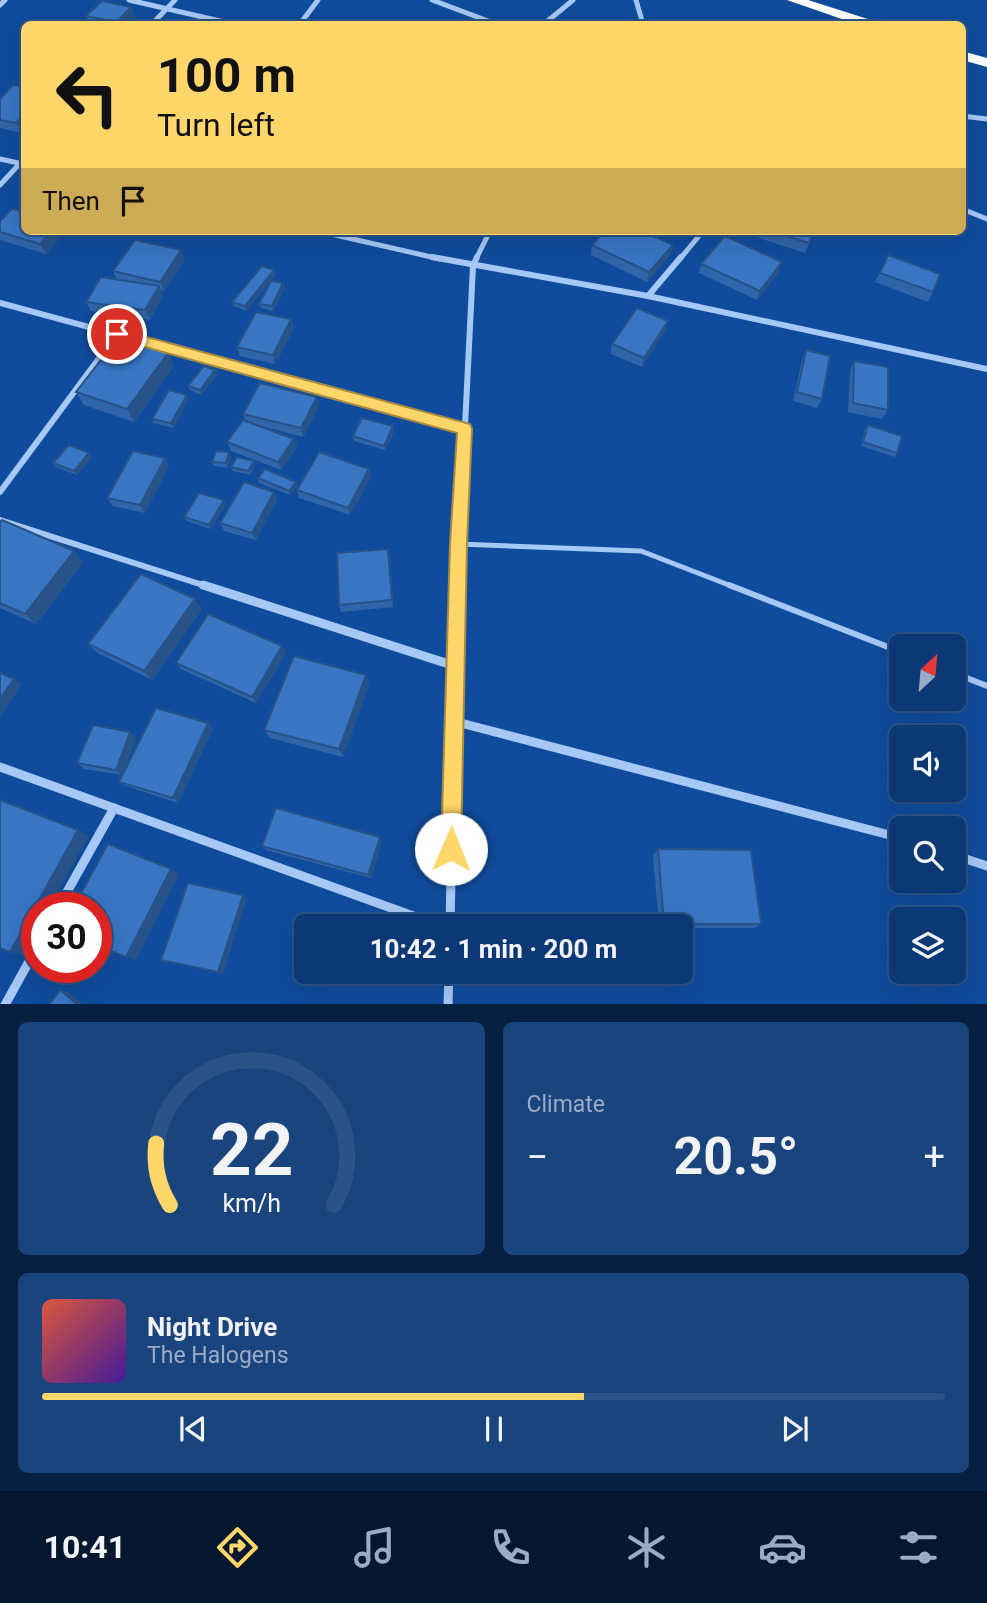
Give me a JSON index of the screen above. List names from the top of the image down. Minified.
{"north":"top right","page":{"turn":["100 m","Turn left"],"then":"Then","limit":"30","trip":"10:42 · 1 min · 200 m","tile":"Climate","heat":["−","20.5°","+"],"song":["Night Drive","The Halogens"],"tabs":"10:41","gauge":["22","km/h"]}}
